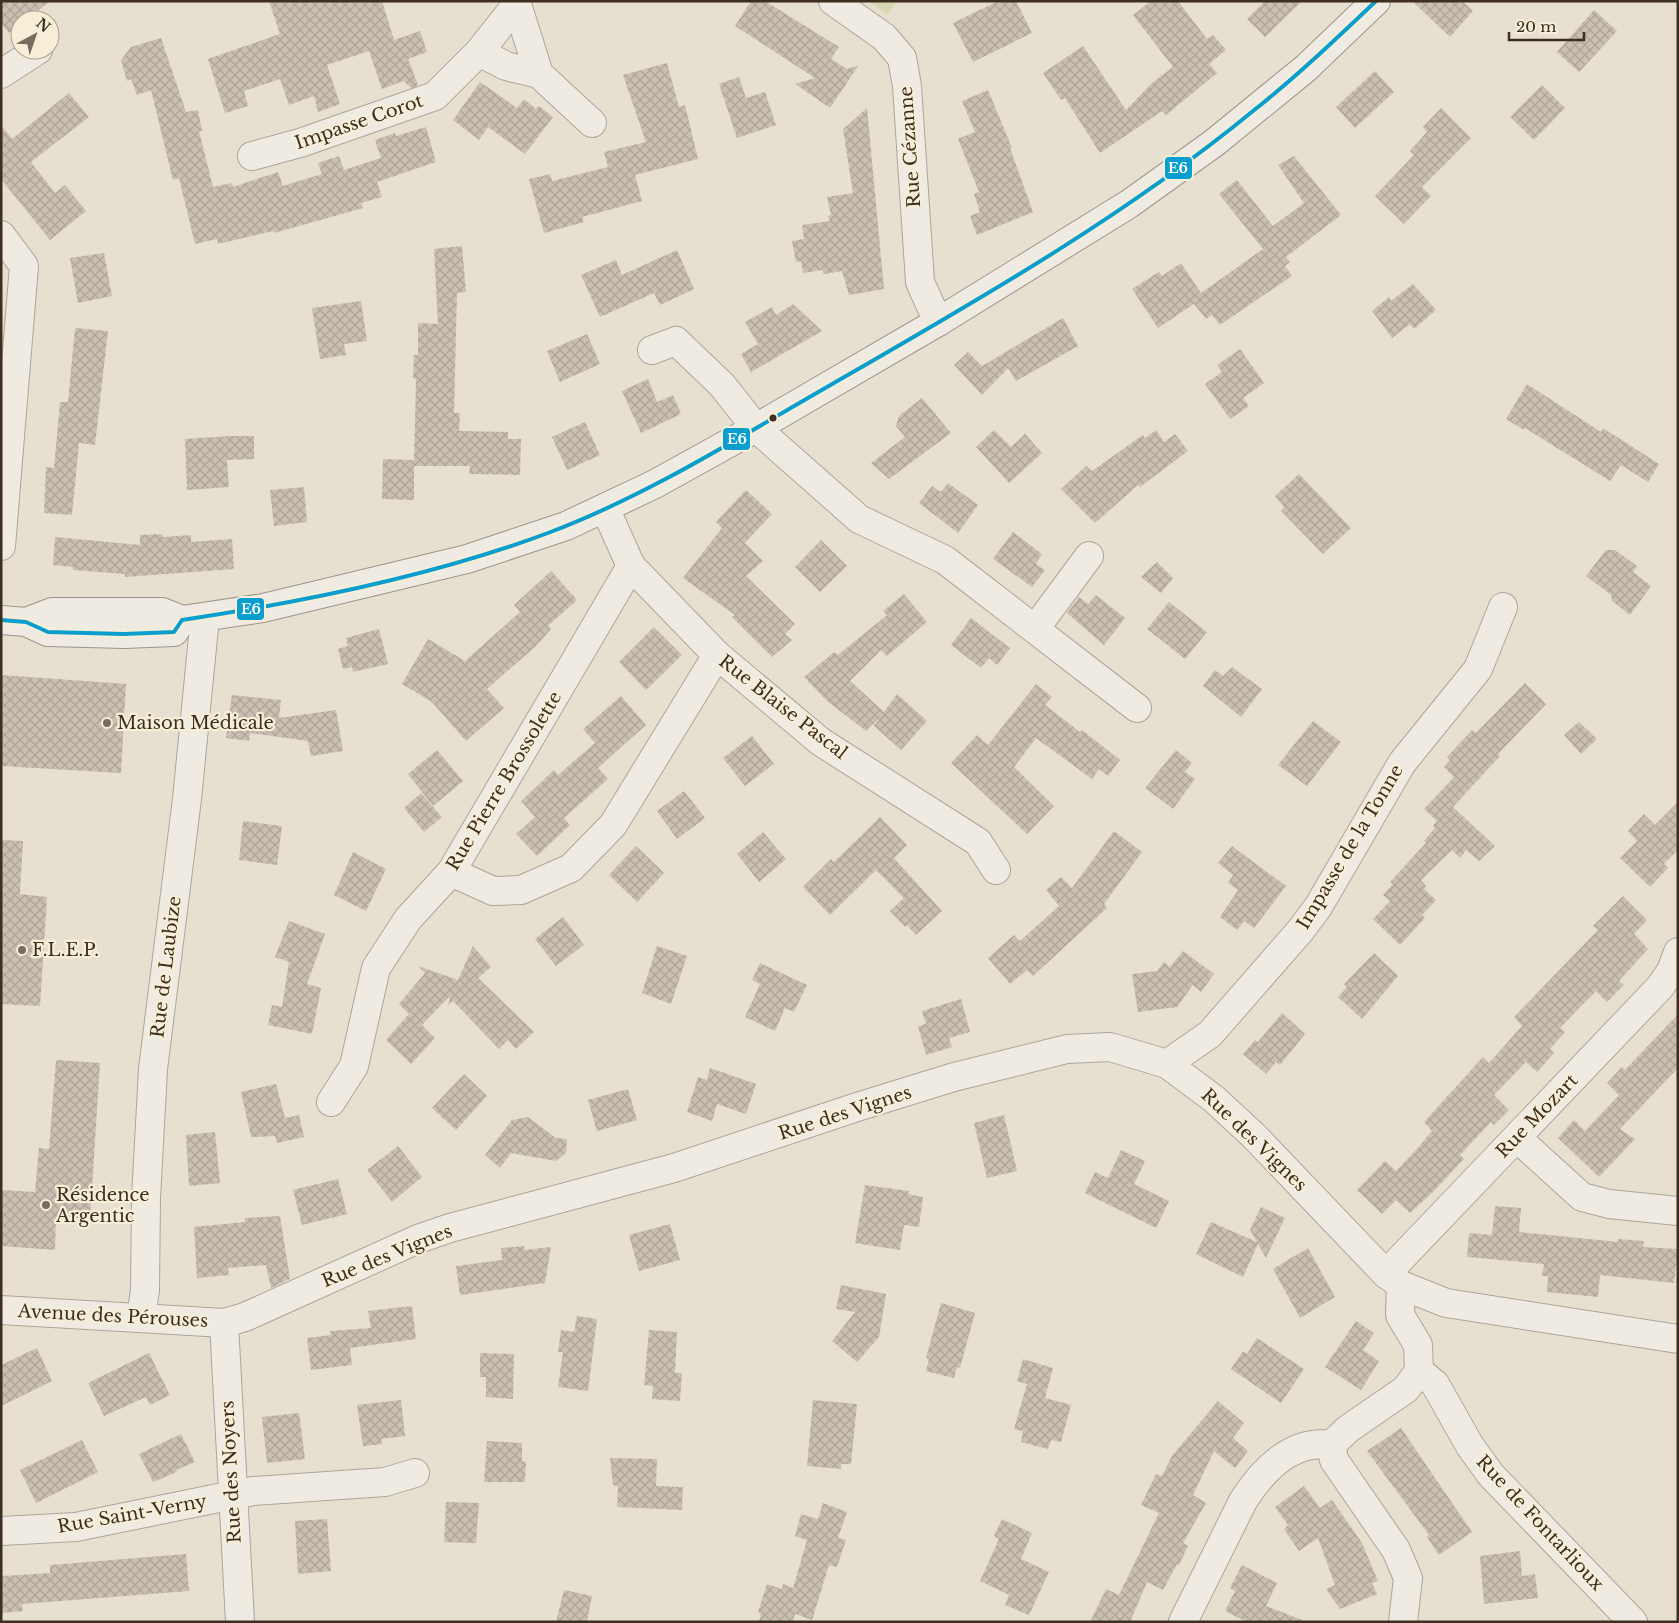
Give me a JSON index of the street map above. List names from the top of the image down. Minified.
{"streets":{"street":["Impasse Corot","Rue Cézanne","Rue Blaise Pascal","Rue Pierre Brossolette","Impasse de la Tonne","Rue de Laubize","Rue des Vignes","Rue Mozart","Avenue des Pérouses","Rue des Noyers","Rue Saint-Verny","Rue de Fontarlioux"]},"crossings":[["Rue Blaise Pascal","Rue Pierre Brossolette"],["Impasse de la Tonne","Rue des Vignes"],["Rue de Laubize","Avenue des Pérouses"],["Rue des Vignes","Rue Mozart"],["Rue des Vignes","Avenue des Pérouses"],["Rue des Vignes","Rue des Noyers"],["Avenue des Pérouses","Rue des Noyers"],["Rue des Noyers","Rue Saint-Verny"]],"places":["Maison Médicale","F.L.E.P.","Résidence Argentic"],"lines":["transit line E6"],"scale_bar":"20 m","north":"top right"}
